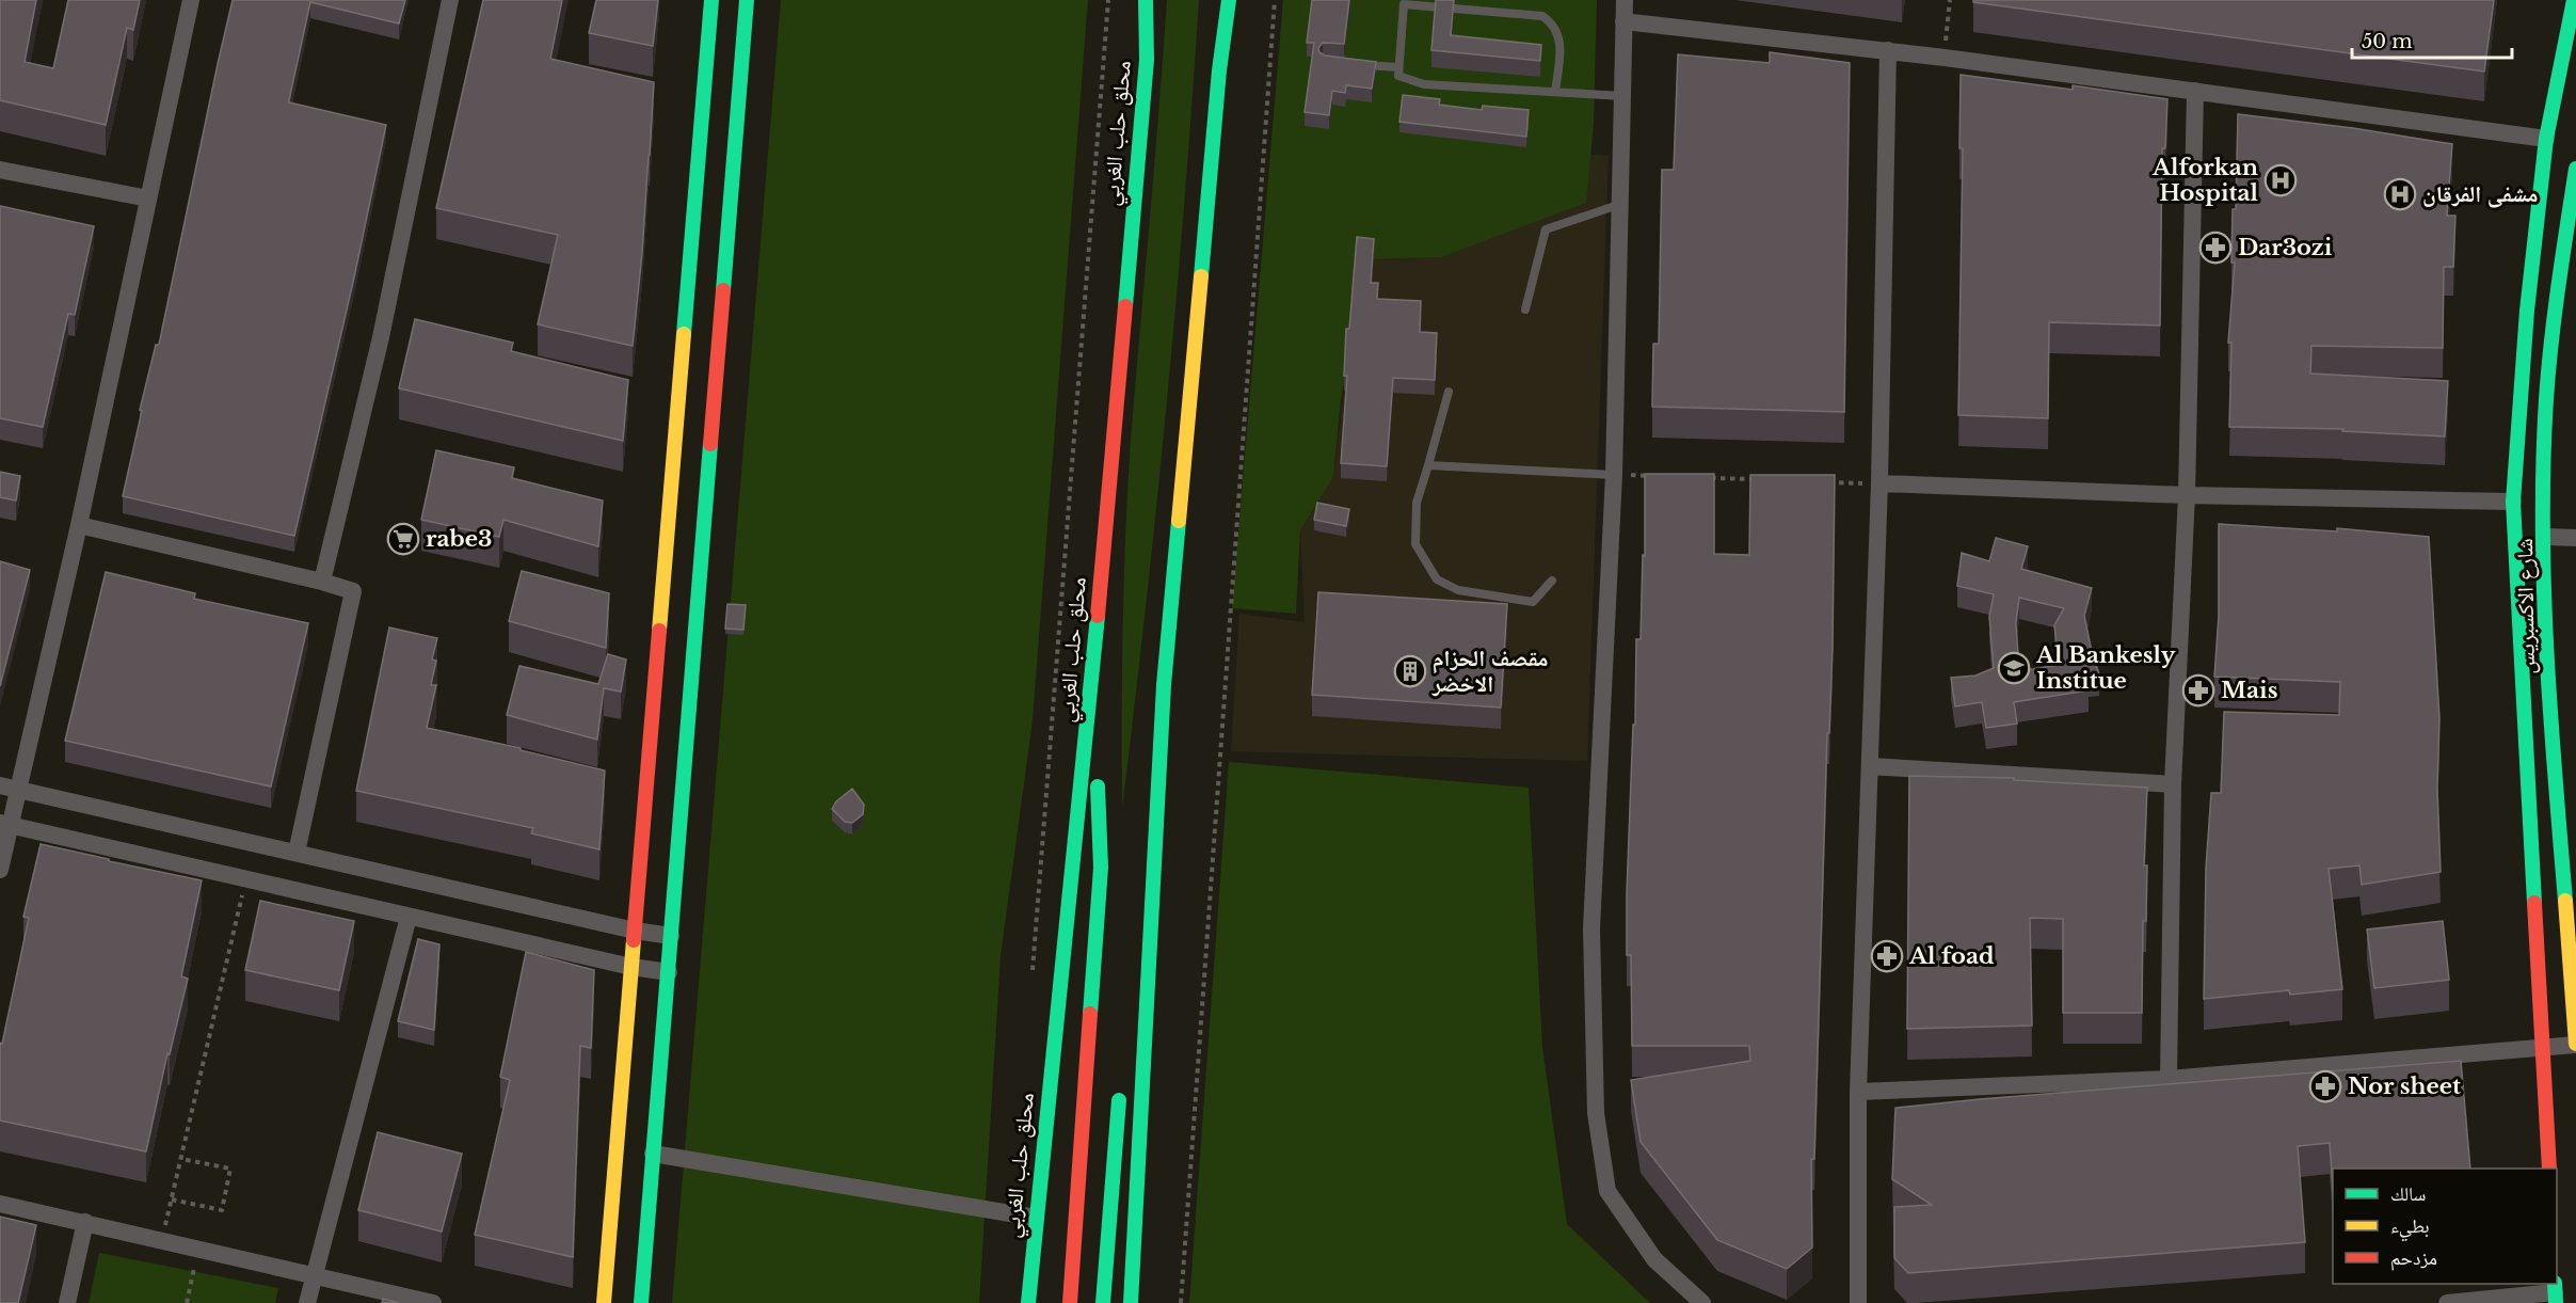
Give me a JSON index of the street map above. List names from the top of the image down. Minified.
{"streets":{"main road":["محلق حلب الغربي","شارع الاكسبريس"]},"places":{"hospital":["Alforkan Hospital","مشفى الفرقان"],"pharmacy":["Dar3ozi","Mais","Al foad","Nor sheet"],"supermarket":["rabe3"],"school or university":["Al Bankesly Institue"],"building":["مقصف الحزام الاخضر"]},"legend":["سالك","بطيء","مزدحم"],"scale_bar":"50 m"}
